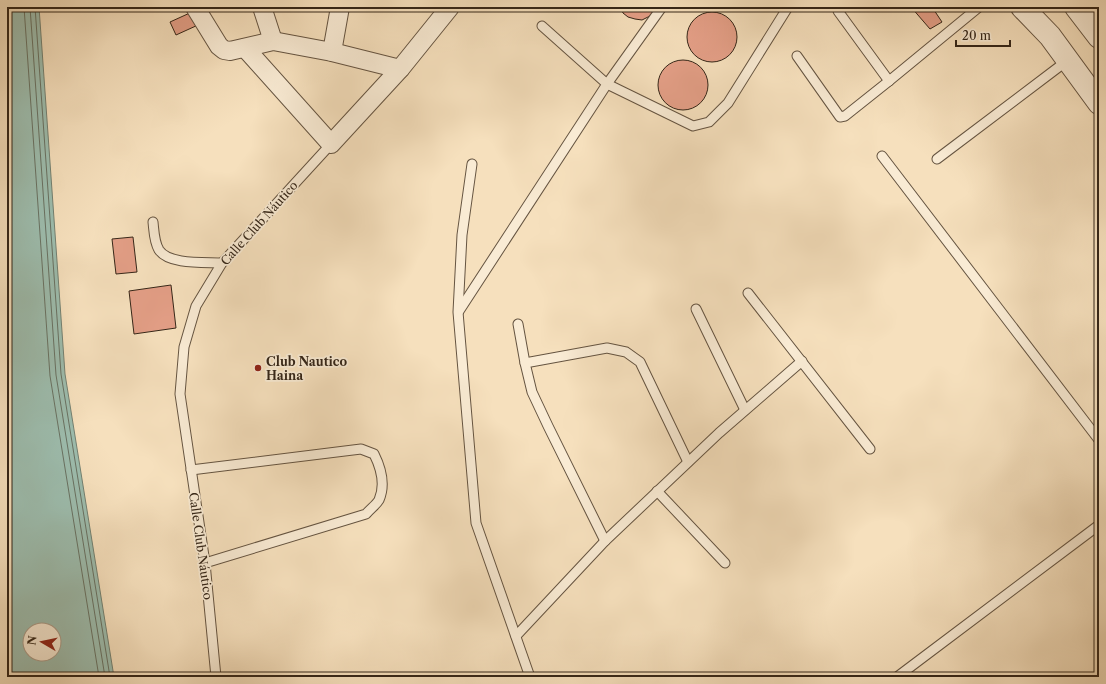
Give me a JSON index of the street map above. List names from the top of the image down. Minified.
{"streets":{"street":["Calle Club Náutico"]},"places":["Club Nautico Haina"],"scale_bar":"20 m","north":"left"}
